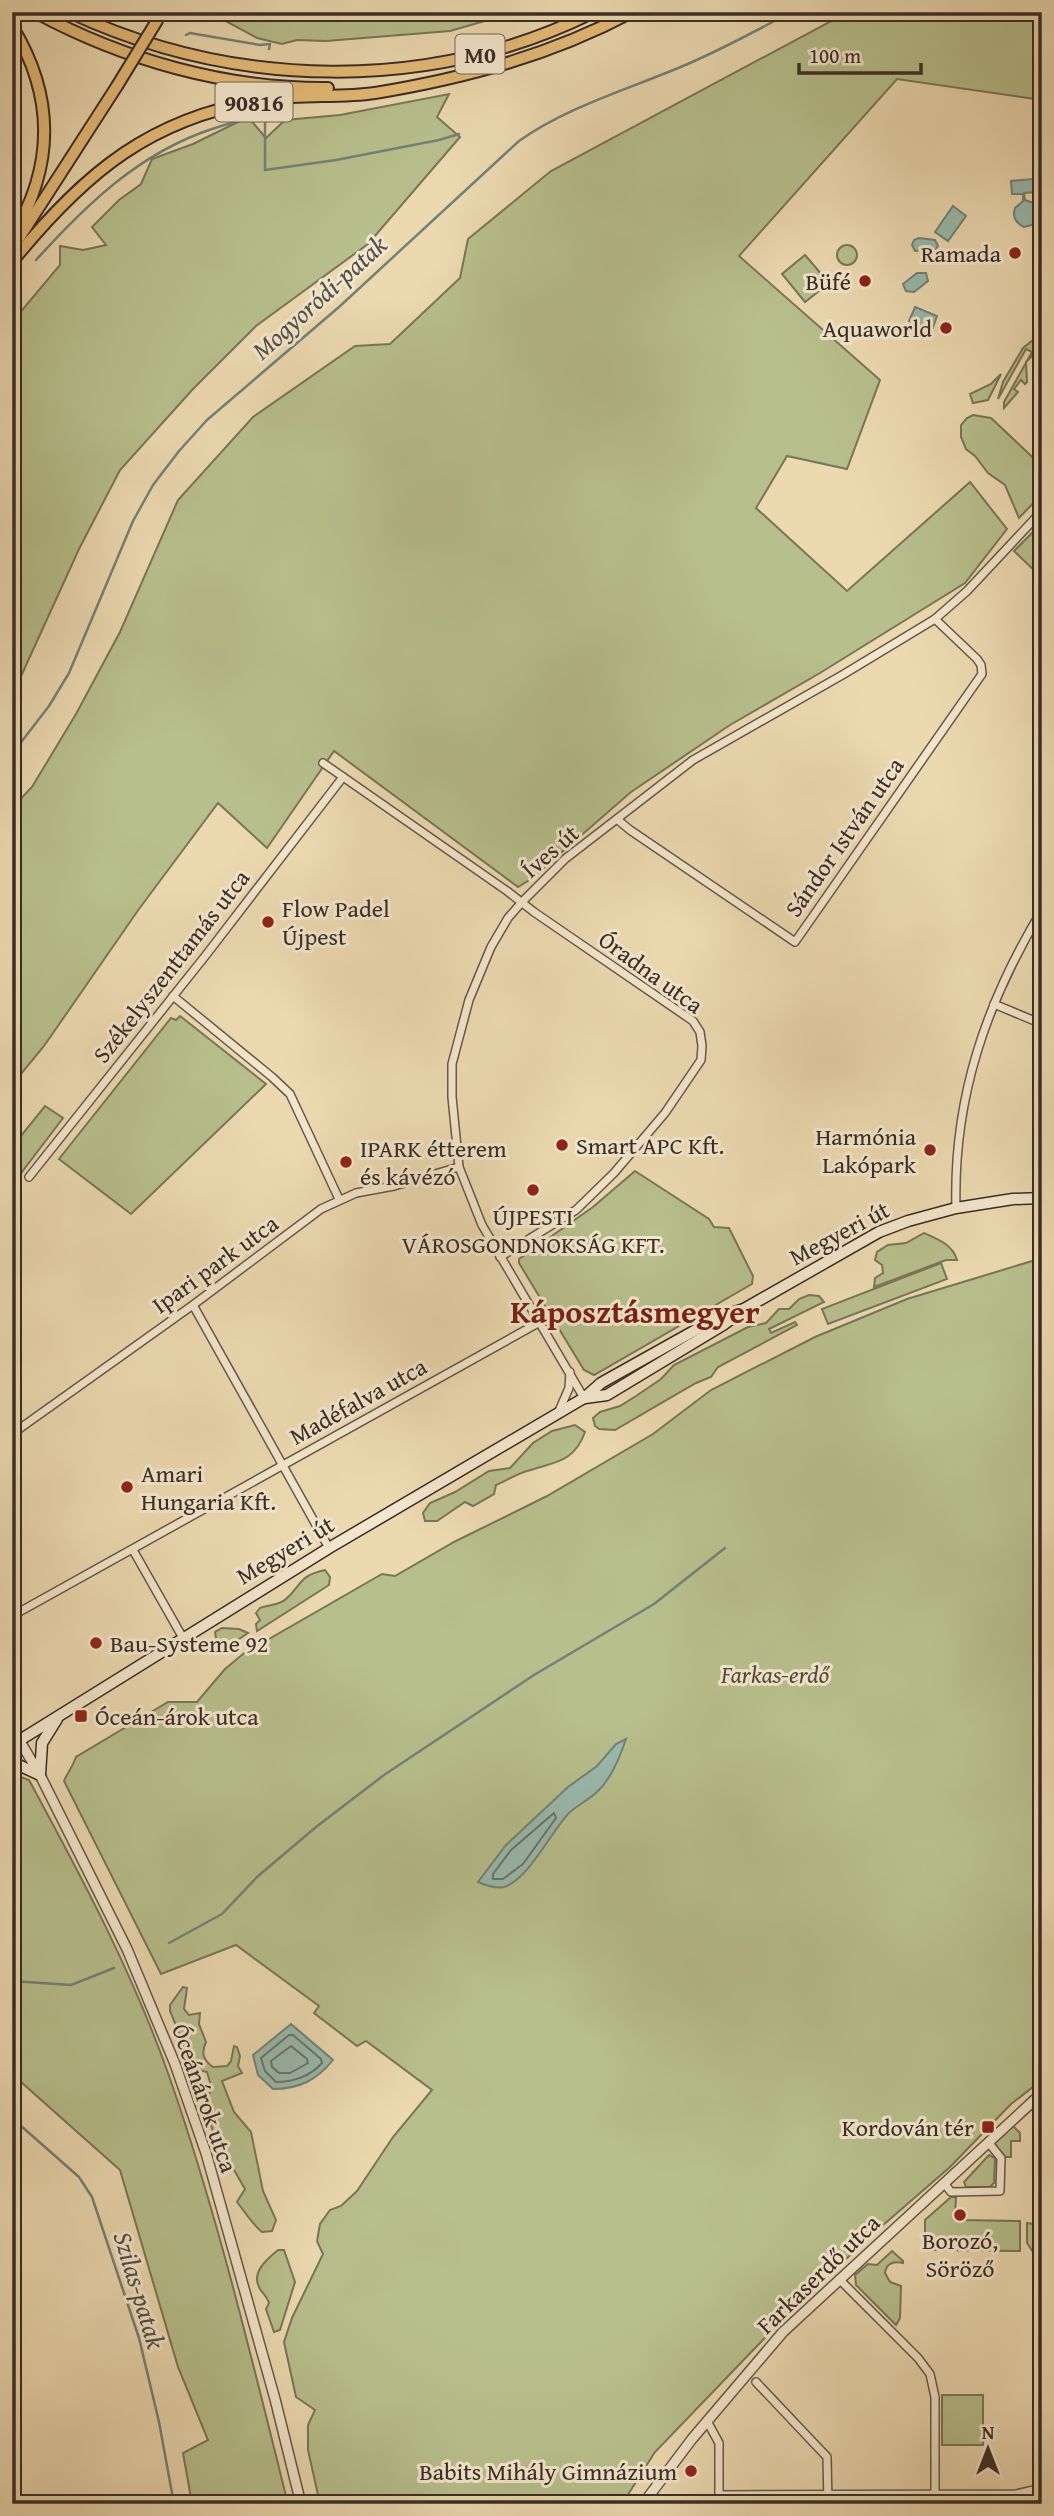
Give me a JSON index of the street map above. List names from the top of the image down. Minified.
{"streets":{"highway":["M0","90816"],"main road":["Megyeri út"],"street":["Sándor István utca","Íves út","Székelyszenttamás utca","Óradna utca","Ipari park utca","Madéfalva utca","Óceánárok utca","Farkaserdő utca"]},"crossings":[["M0","90816"],["Sándor István utca","Íves út"],["Íves út","Óradna utca"],["Íves út","Megyeri út"],["Íves út","Ipari park utca"],["Íves út","Madéfalva utca"],["Székelyszenttamás utca","Óradna utca"],["Megyeri út","Óceánárok utca"]],"districts":["Káposztásmegyer"],"water":["Mogyoródi-patak","Szilas-patak"],"parks":["Farkas-erdő"],"places":{"other":["Ramada","Büfé","Aquaworld","Flow Padel Újpest","Smart APC Kft.","Harmónia Lakópark","IPARK étterem és kávézó","ÚJPESTI VÁROSGONDNOKSÁG KFT.","Amari Hungaria Kft.","Bau-Systeme 92","Borozó, Söröző","Babits Mihály Gimnázium"],"transit":["Óceán-árok utca","Kordován tér"]},"scale_bar":"100 m","north":"top"}
